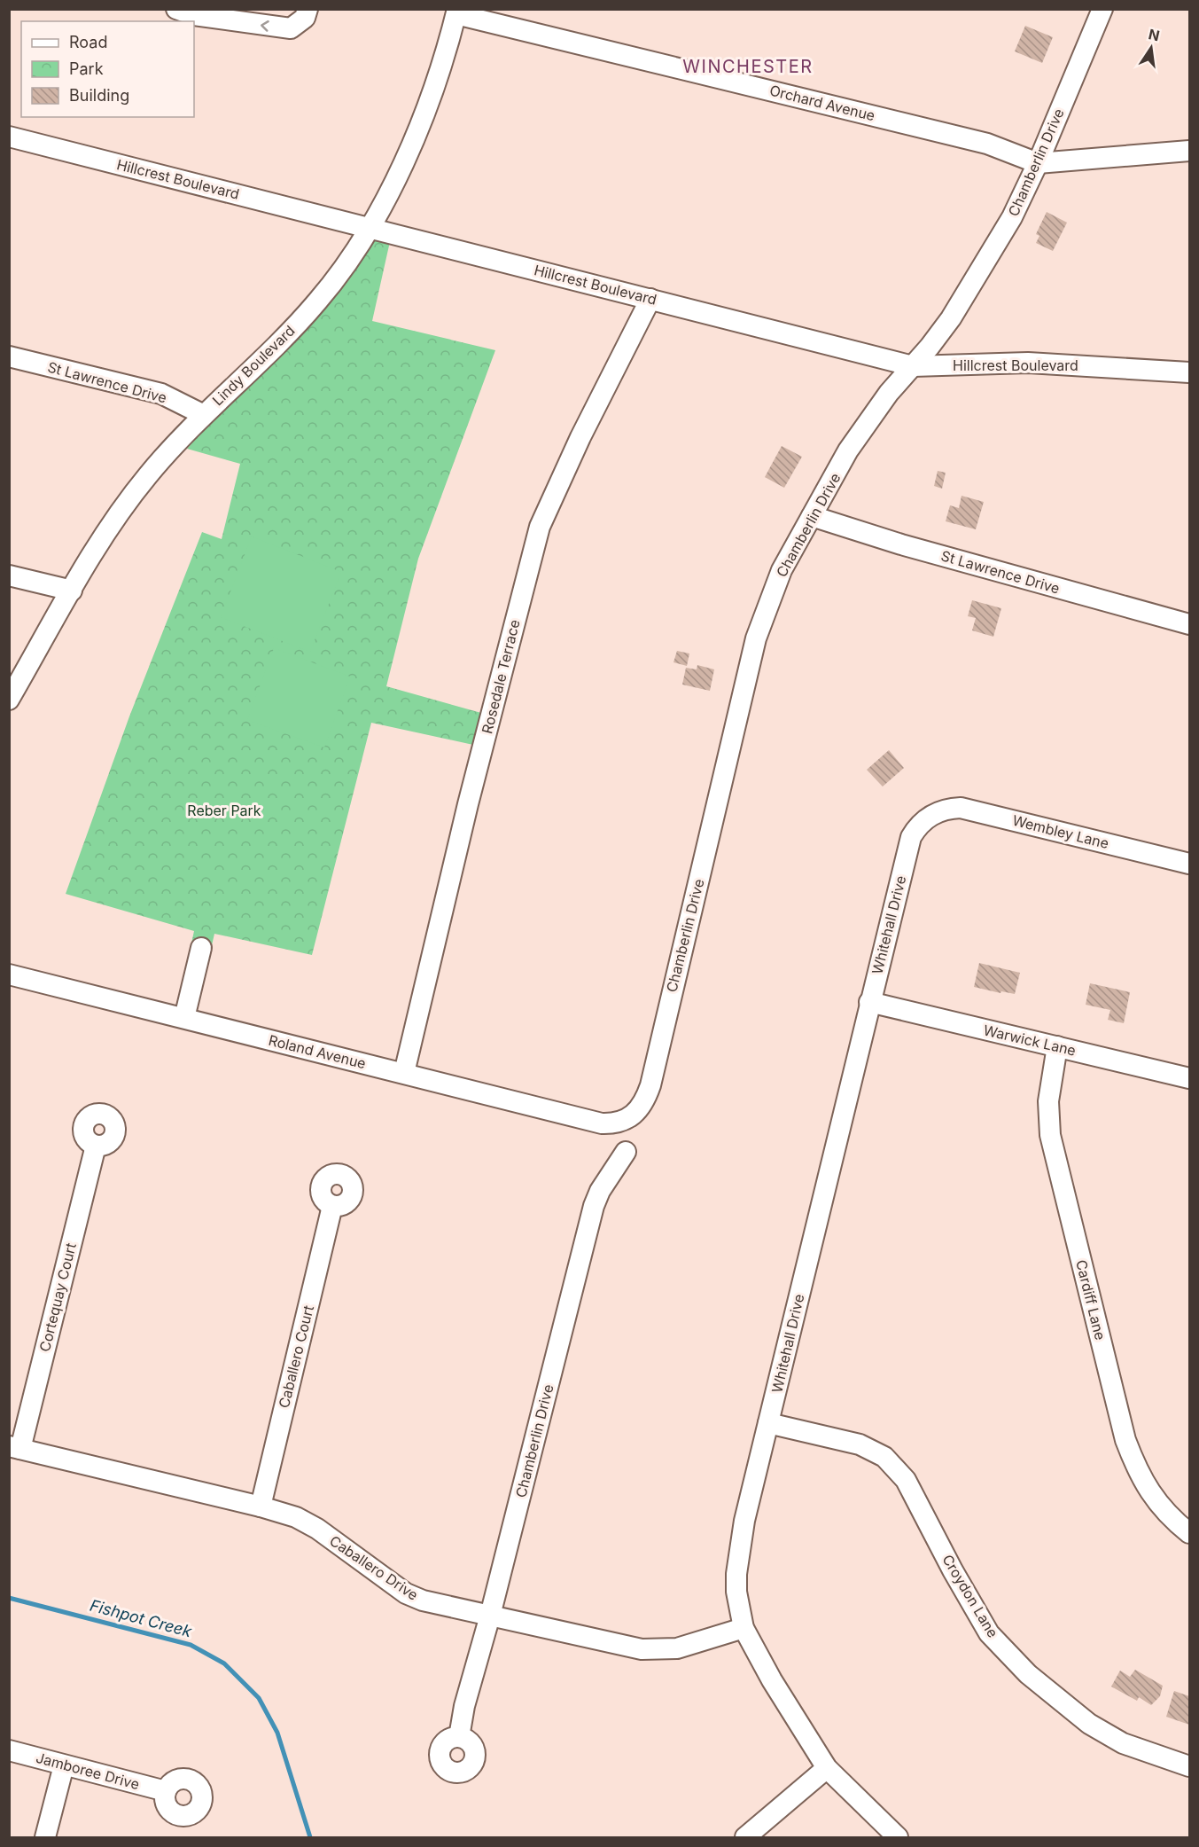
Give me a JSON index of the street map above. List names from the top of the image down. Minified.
{"streets":{"street":["Orchard Avenue","Chamberlin Drive","Hillcrest Boulevard","Lindy Boulevard","St Lawrence Drive","Rosedale Terrace","Wembley Lane","Whitehall Drive","Warwick Lane","Roland Avenue","Cortequay Court","Cardiff Lane","Caballero Court","Caballero Drive","Croydon Lane","Jamboree Drive"]},"crossings":[["Orchard Avenue","Chamberlin Drive"],["Orchard Avenue","Lindy Boulevard"],["Chamberlin Drive","Hillcrest Boulevard"],["Chamberlin Drive","St Lawrence Drive"],["Chamberlin Drive","Roland Avenue"],["Chamberlin Drive","Caballero Drive"],["Hillcrest Boulevard","Lindy Boulevard"],["Hillcrest Boulevard","Rosedale Terrace"],["Lindy Boulevard","St Lawrence Drive"],["Rosedale Terrace","Roland Avenue"],["Wembley Lane","Whitehall Drive"],["Whitehall Drive","Warwick Lane"],["Whitehall Drive","Caballero Drive"],["Whitehall Drive","Croydon Lane"],["Warwick Lane","Cardiff Lane"],["Cortequay Court","Caballero Drive"],["Caballero Court","Caballero Drive"]],"districts":["WINCHESTER"],"water":["Fishpot Creek"],"parks":["Reber Park"],"legend":["Road","Park","Building"],"north":"top"}
